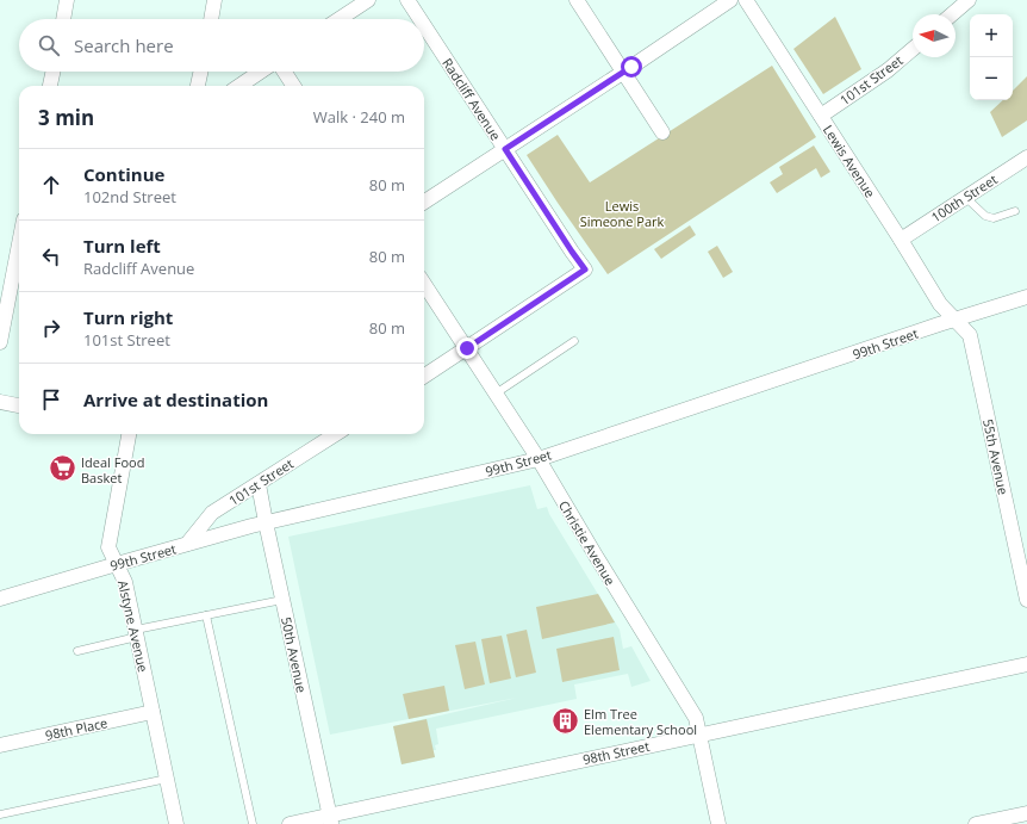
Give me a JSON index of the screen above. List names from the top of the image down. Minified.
{"streets":{"street":["101st Street","Radcliff Avenue","Lewis Avenue","100th Street","99th Street","55th Avenue","Christie Avenue","Alstyne Avenue","50th Avenue","98th Place","98th Street"]},"crossings":[["101st Street","Lewis Avenue"],["101st Street","99th Street"],["101st Street","50th Avenue"],["Radcliff Avenue","Christie Avenue"],["Lewis Avenue","100th Street"],["Lewis Avenue","99th Street"],["Lewis Avenue","55th Avenue"],["99th Street","55th Avenue"],["99th Street","Christie Avenue"],["99th Street","Alstyne Avenue"],["99th Street","50th Avenue"],["Christie Avenue","98th Street"],["Alstyne Avenue","98th Place"],["50th Avenue","98th Street"]],"parks":["Lewis Simeone Park"],"places":{"supermarket":["Ideal Food Basket"],"building":["Elm Tree Elementary School"]},"north":"left","page":{"map_buttons":["+","−"],"search":"Search here","heading":["3 min","Walk · 240 m"],"list":[["Continue","102nd Street","80 m"],["Turn left","Radcliff Avenue","80 m"],["Turn right","101st Street","80 m"],"Arrive at destination"]}}
